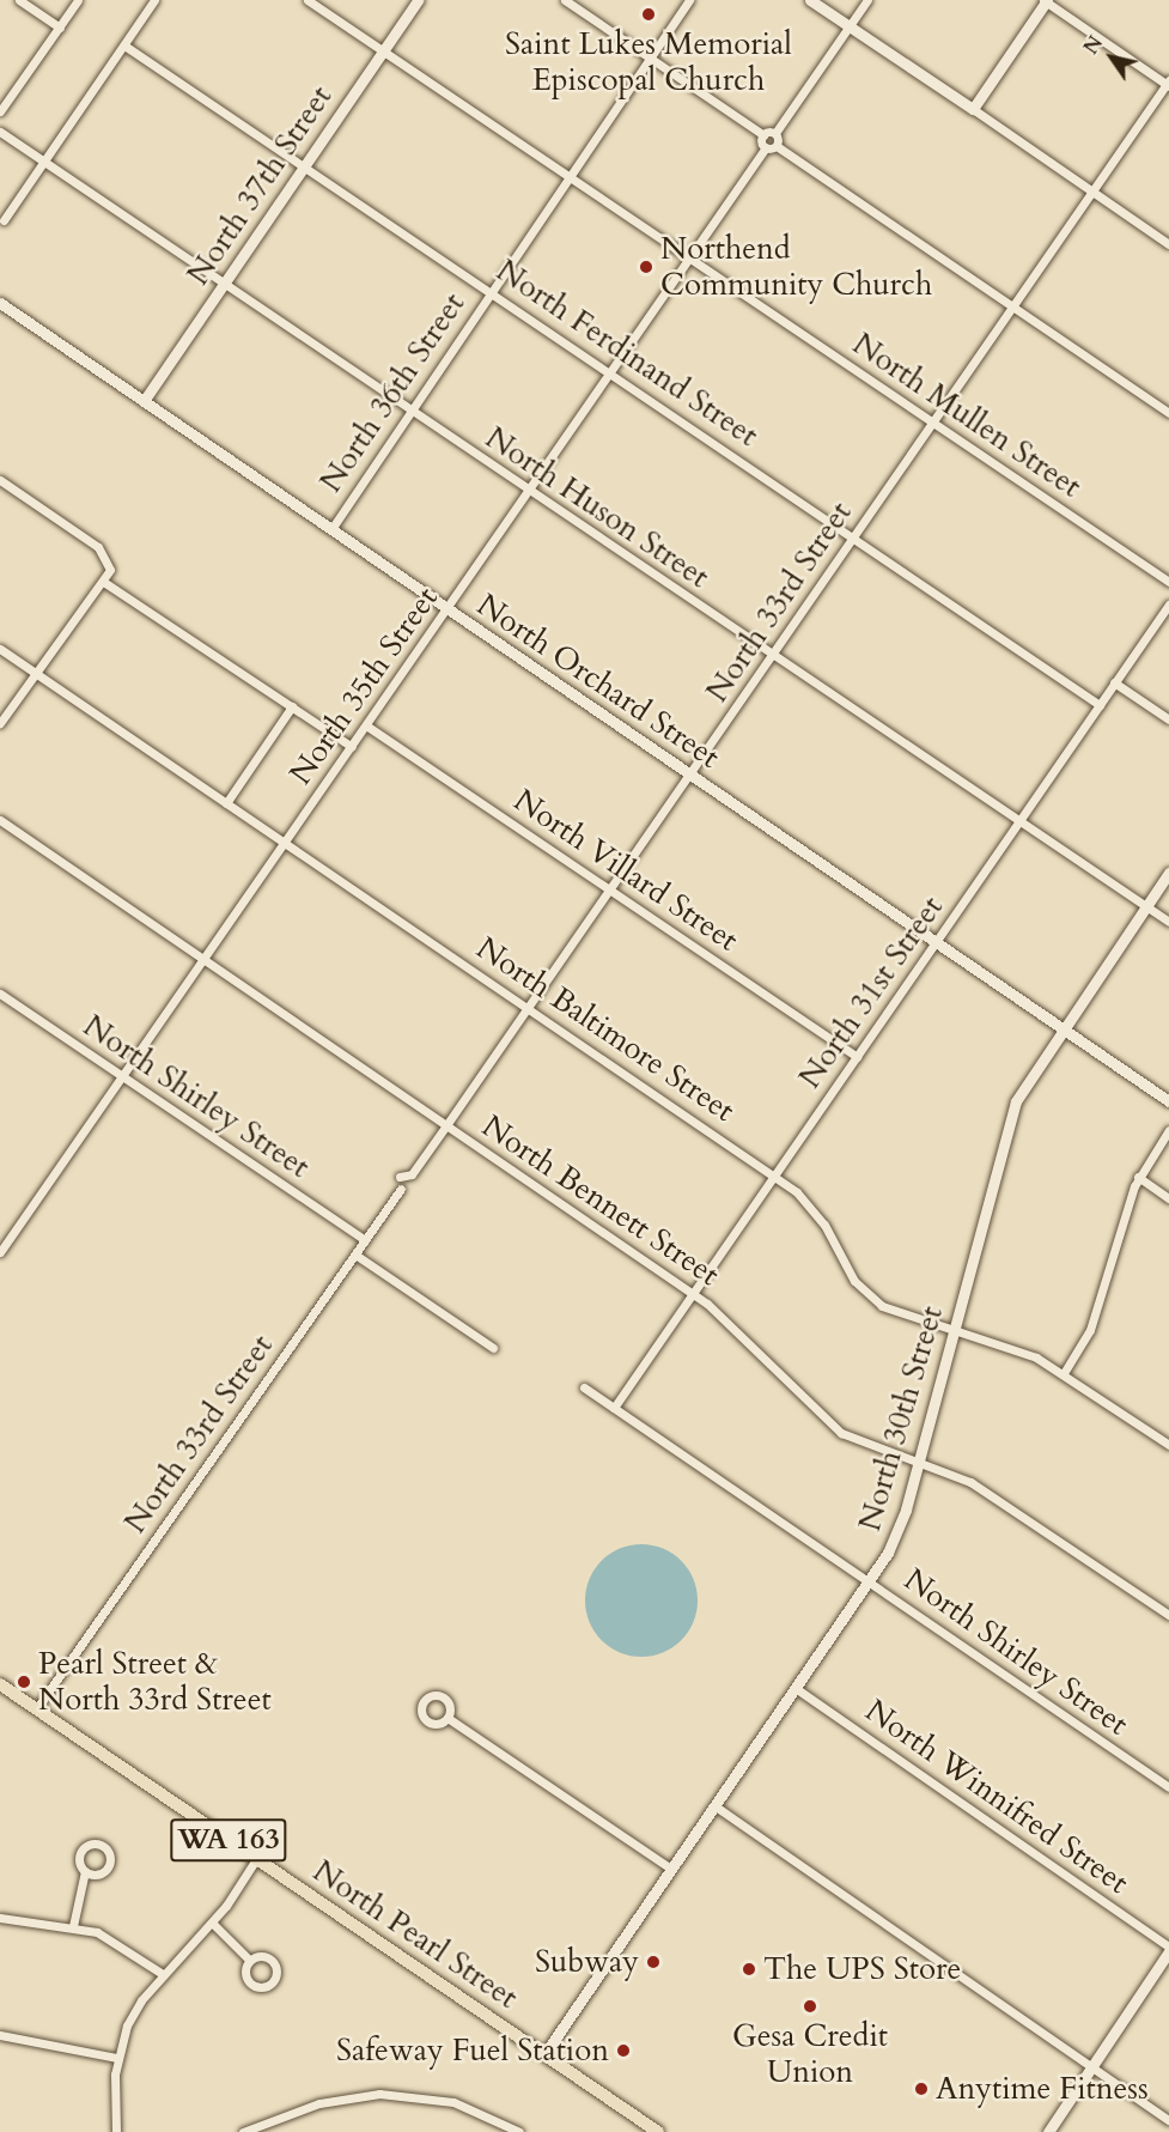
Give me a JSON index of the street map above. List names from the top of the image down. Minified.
{"streets":{"main road":["WA 163","North Pearl Street"],"street":["North 37th Street","North Ferdinand Street","North 36th Street","North Mullen Street","North Huson Street","North 33rd Street","North Orchard Street","North 35th Street","North Villard Street","North 31st Street","North Baltimore Street","North Shirley Street","North Bennett Street","North 30th Street","North Winnifred Street"]},"crossings":[["North 37th Street","North Ferdinand Street"],["North 37th Street","North Mullen Street"],["North 37th Street","North Huson Street"],["North 37th Street","North Orchard Street"],["North Ferdinand Street","North 36th Street"],["North Ferdinand Street","North 33rd Street"],["North Ferdinand Street","North 35th Street"],["North Ferdinand Street","North 31st Street"],["North 36th Street","North Mullen Street"],["North 36th Street","North Huson Street"],["North 36th Street","North Orchard Street"],["North Mullen Street","North 33rd Street"],["North Mullen Street","North 35th Street"],["North Huson Street","North 33rd Street"],["North Huson Street","North 35th Street"],["North Huson Street","North 31st Street"],["North Huson Street","North 30th Street"],["North 33rd Street","North Orchard Street"],["North 33rd Street","North Villard Street"],["North 33rd Street","North Baltimore Street"],["North 33rd Street","North Shirley Street"],["North 33rd Street","North Bennett Street"],["North 33rd Street","North Pearl Street"],["North Orchard Street","North 35th Street"],["North Orchard Street","North 31st Street"],["North Orchard Street","North 30th Street"],["North 35th Street","North Villard Street"],["North 35th Street","North Baltimore Street"],["North 35th Street","North Shirley Street"],["North 35th Street","North Bennett Street"],["North Villard Street","North 31st Street"],["North 31st Street","North Baltimore Street"],["North 31st Street","North Shirley Street"],["North 31st Street","North Bennett Street"],["North Baltimore Street","North 30th Street"],["North Shirley Street","North 30th Street"],["North Bennett Street","North 30th Street"],["North 30th Street","North Winnifred Street"],["North 30th Street","North Pearl Street"]],"places":["Saint Lukes Memorial Episcopal Church","Northend Community Church","Pearl Street & North 33rd Street","Subway","The UPS Store","Gesa Credit Union","Safeway Fuel Station","Anytime Fitness"],"north":"top left"}
